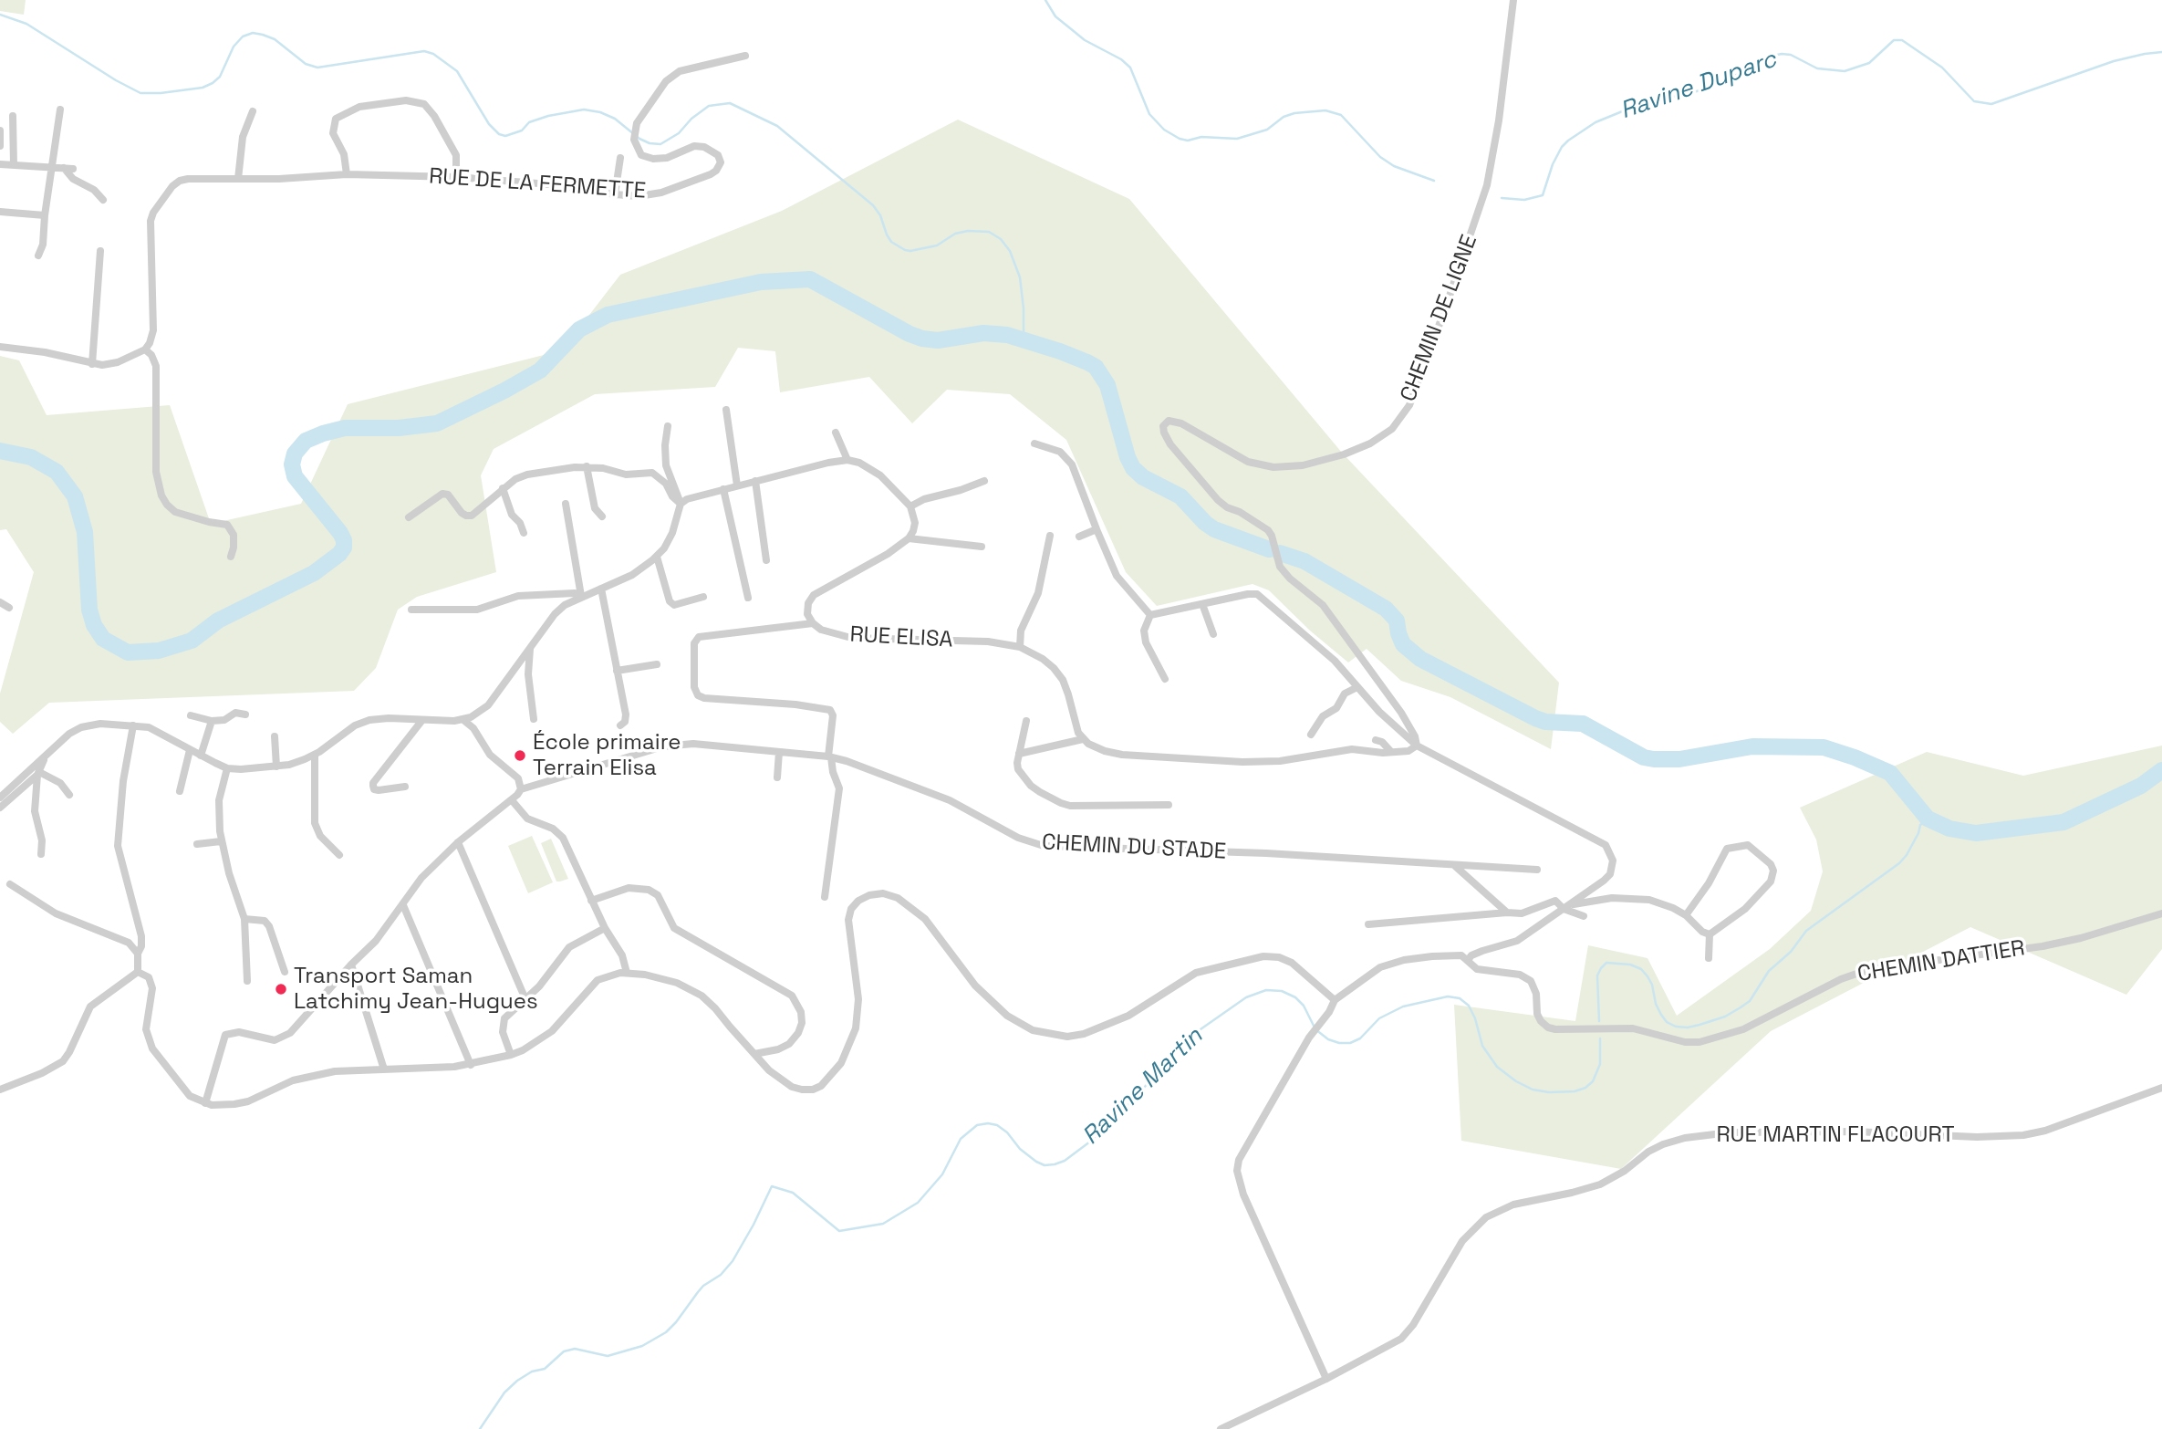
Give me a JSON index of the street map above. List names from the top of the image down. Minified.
{"streets":{"street":["RUE DE LA FERMETTE","CHEMIN DE LIGNE","RUE ELISA","CHEMIN DU STADE","CHEMIN DATTIER","RUE MARTIN FLACOURT"]},"water":["Ravine Duparc","Ravine Martin"],"places":["École primaire Terrain Elisa","Transport Saman Latchimy Jean-Hugues"]}
